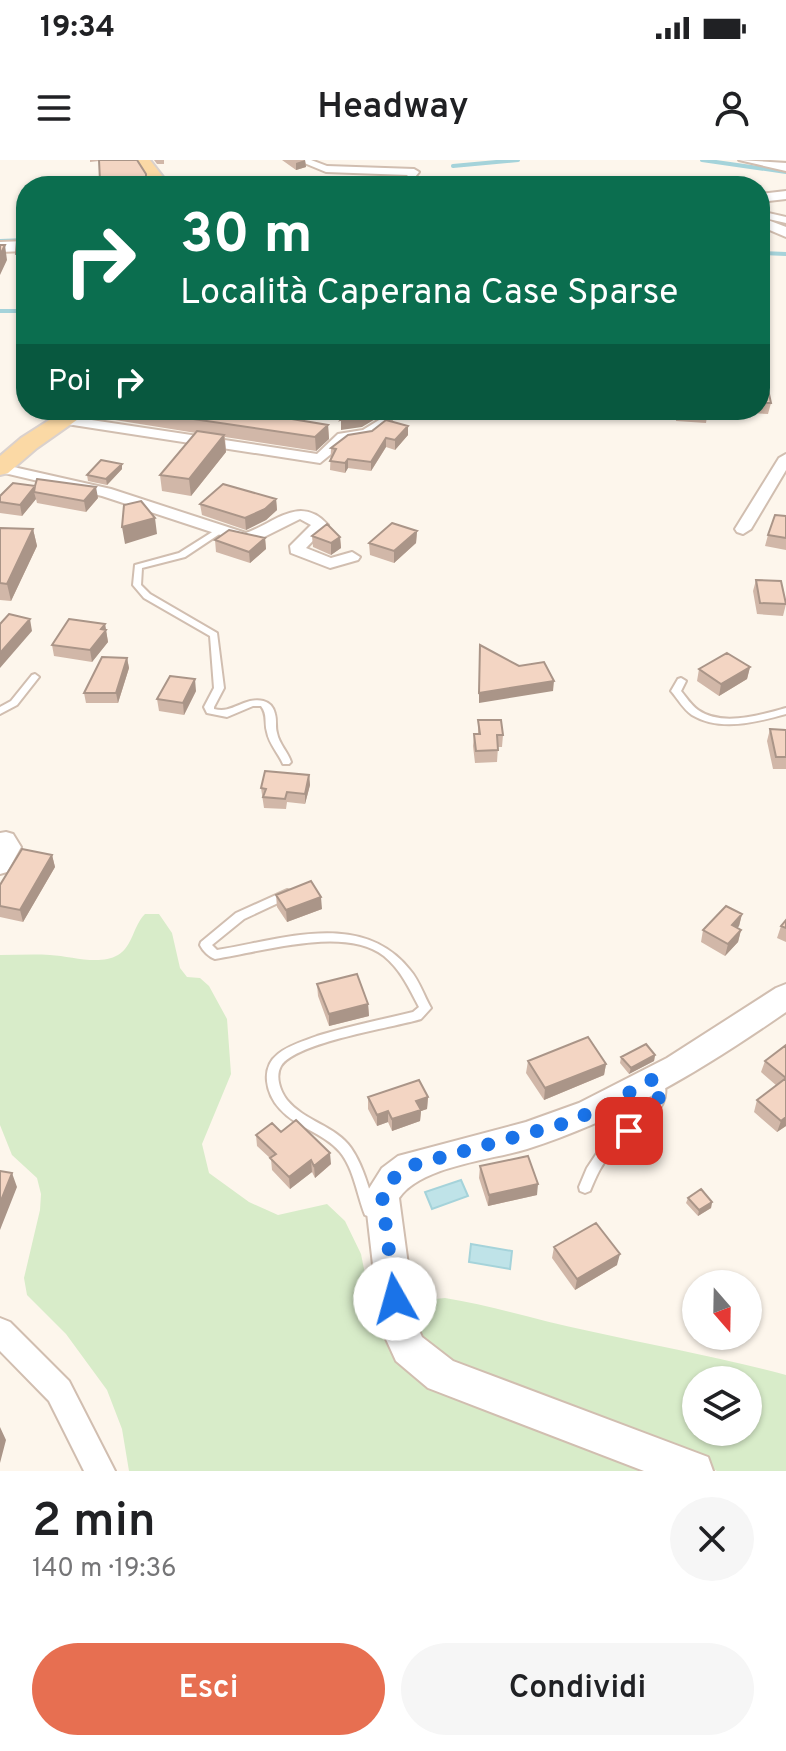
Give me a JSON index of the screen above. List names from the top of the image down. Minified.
{"north":"bottom","page":{"status":"19:34","header":"Headway","turn":["30 m","Località Caperana Case Sparse"],"then":"Poi","heading":["2 min","140 m · 19:36"],"buttons":["Esci","Condividi"]}}
